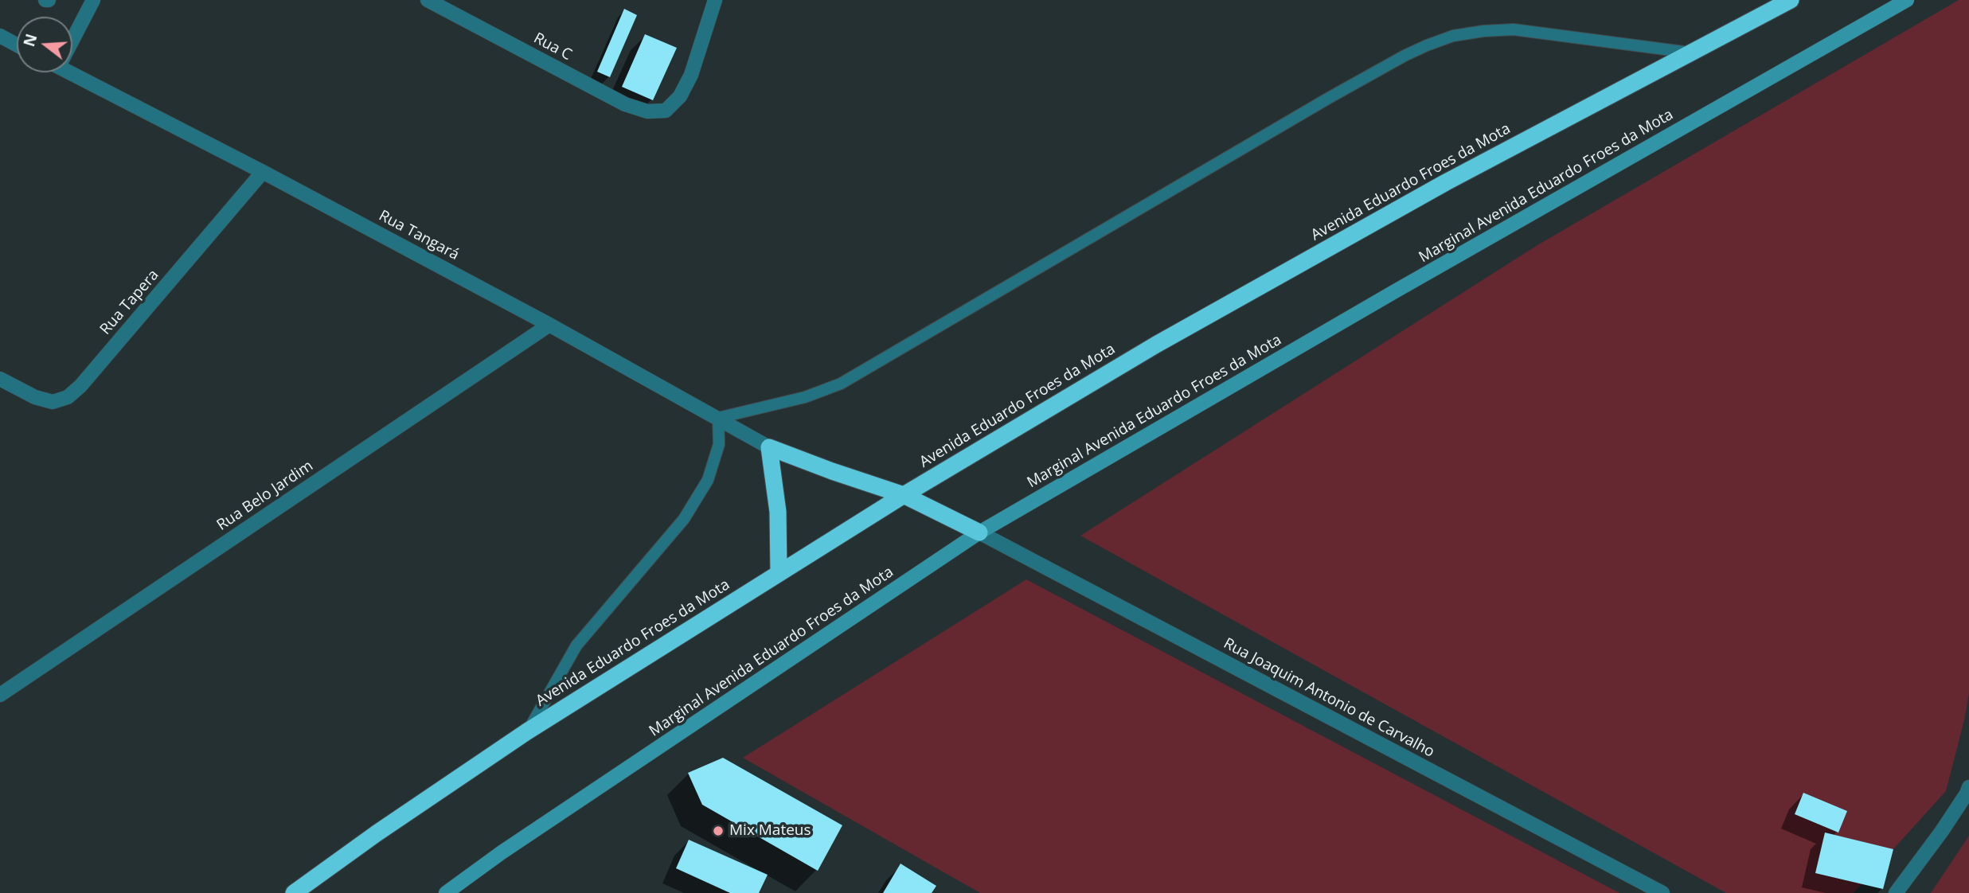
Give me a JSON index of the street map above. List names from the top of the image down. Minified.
{"streets":{"highway":["Avenida Eduardo Froes da Mota"],"street":["Rua C","Marginal Avenida Eduardo Froes da Mota","Rua Tangará","Rua Tapera","Rua Belo Jardim","Rua Joaquim Antonio de Carvalho"]},"crossings":[["Marginal Avenida Eduardo Froes da Mota","Rua Joaquim Antonio de Carvalho"],["Rua Tangará","Rua Tapera"],["Rua Tangará","Rua Belo Jardim"]],"places":["Mix Mateus"],"north":"left"}
